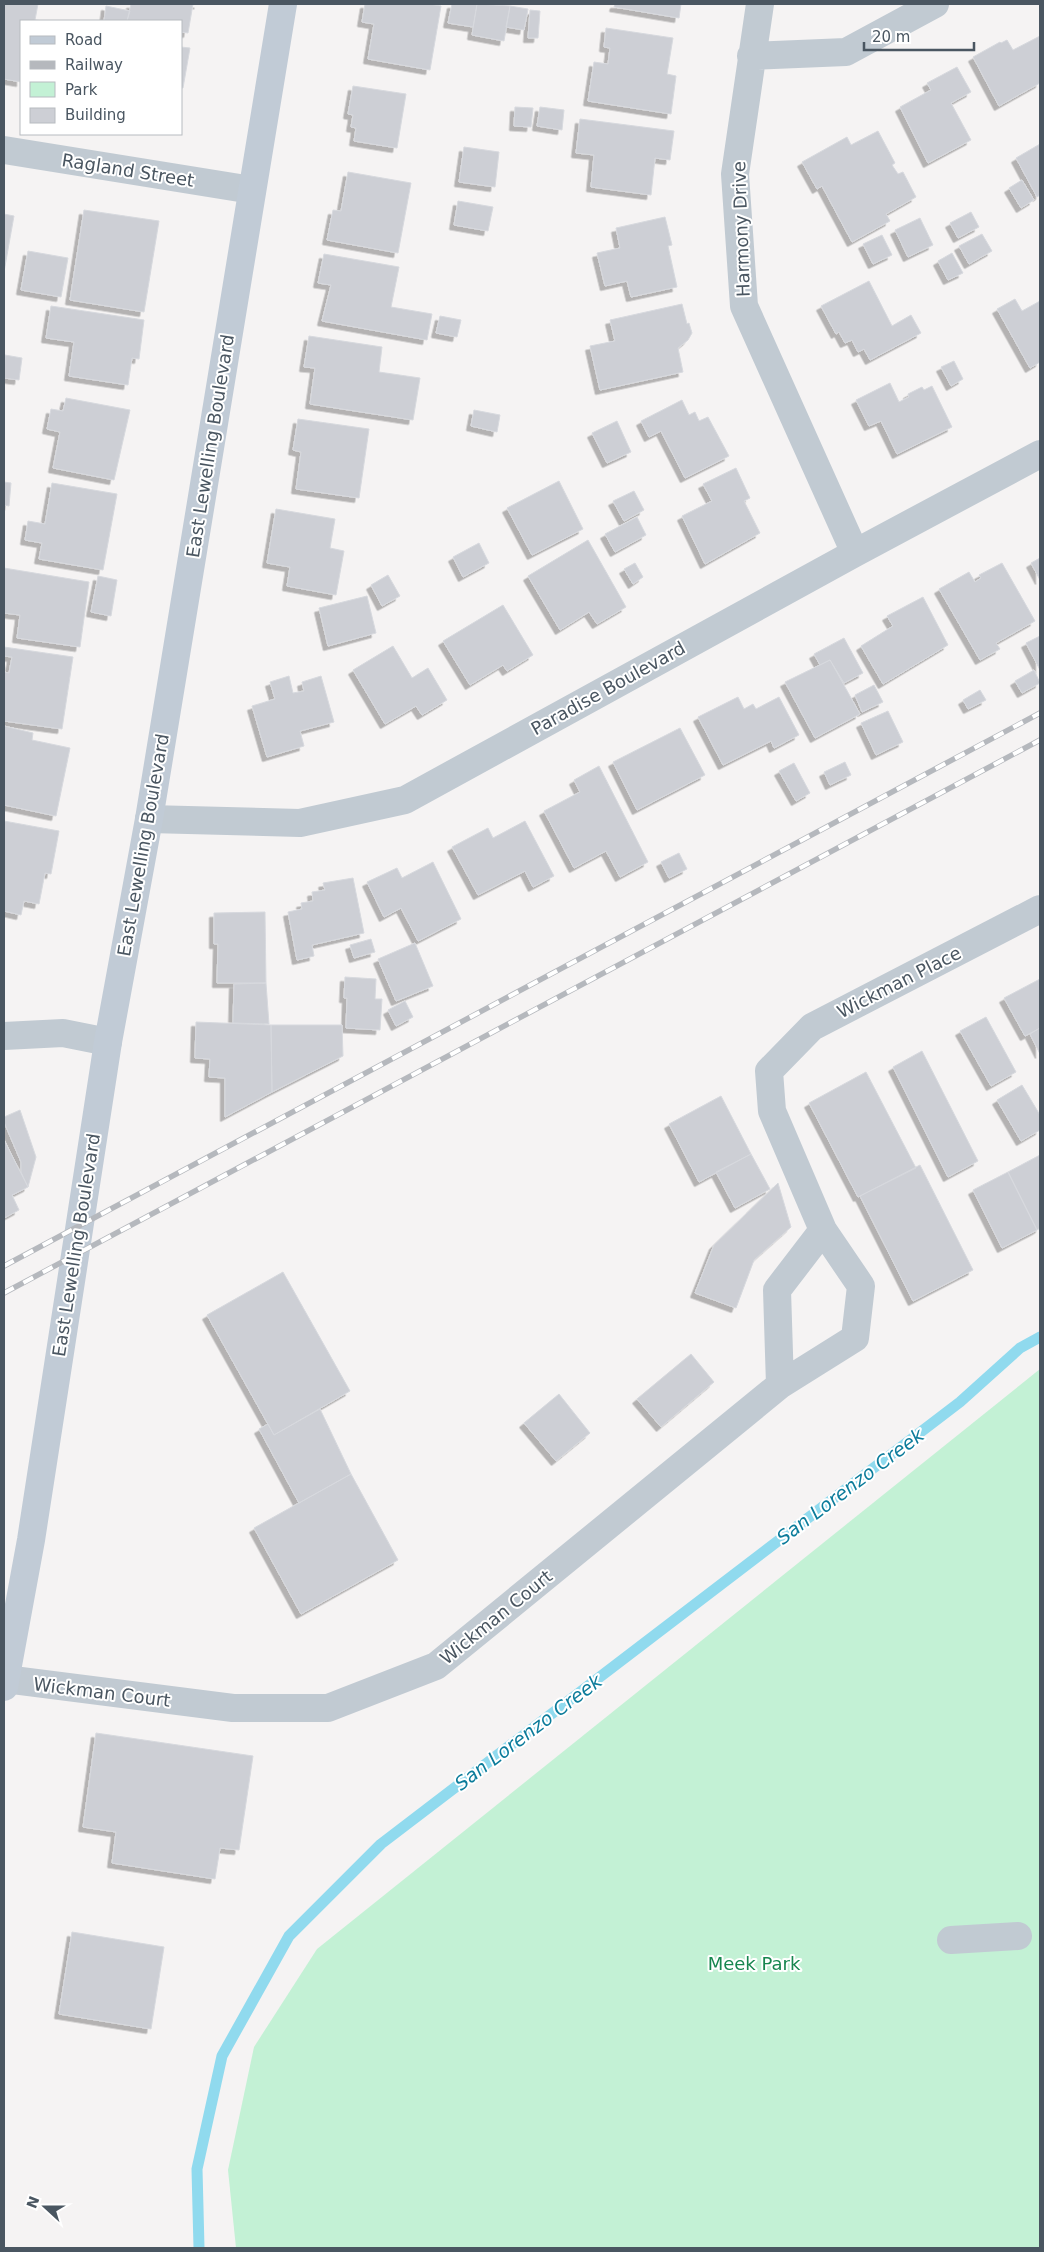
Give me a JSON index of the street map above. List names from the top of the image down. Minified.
{"streets":{"main road":["East Lewelling Boulevard"],"street":["Ragland Street","Harmony Drive","Paradise Boulevard","Wickman Place","Wickman Court"]},"crossings":[["Ragland Street","East Lewelling Boulevard"],["Harmony Drive","Paradise Boulevard"],["East Lewelling Boulevard","Paradise Boulevard"],["East Lewelling Boulevard","Wickman Court"],["Wickman Place","Wickman Court"]],"water":["San Lorenzo Creek"],"parks":["Meek Park"],"legend":["Road","Railway","Park","Building"],"scale_bar":"20 m","north":"left"}
